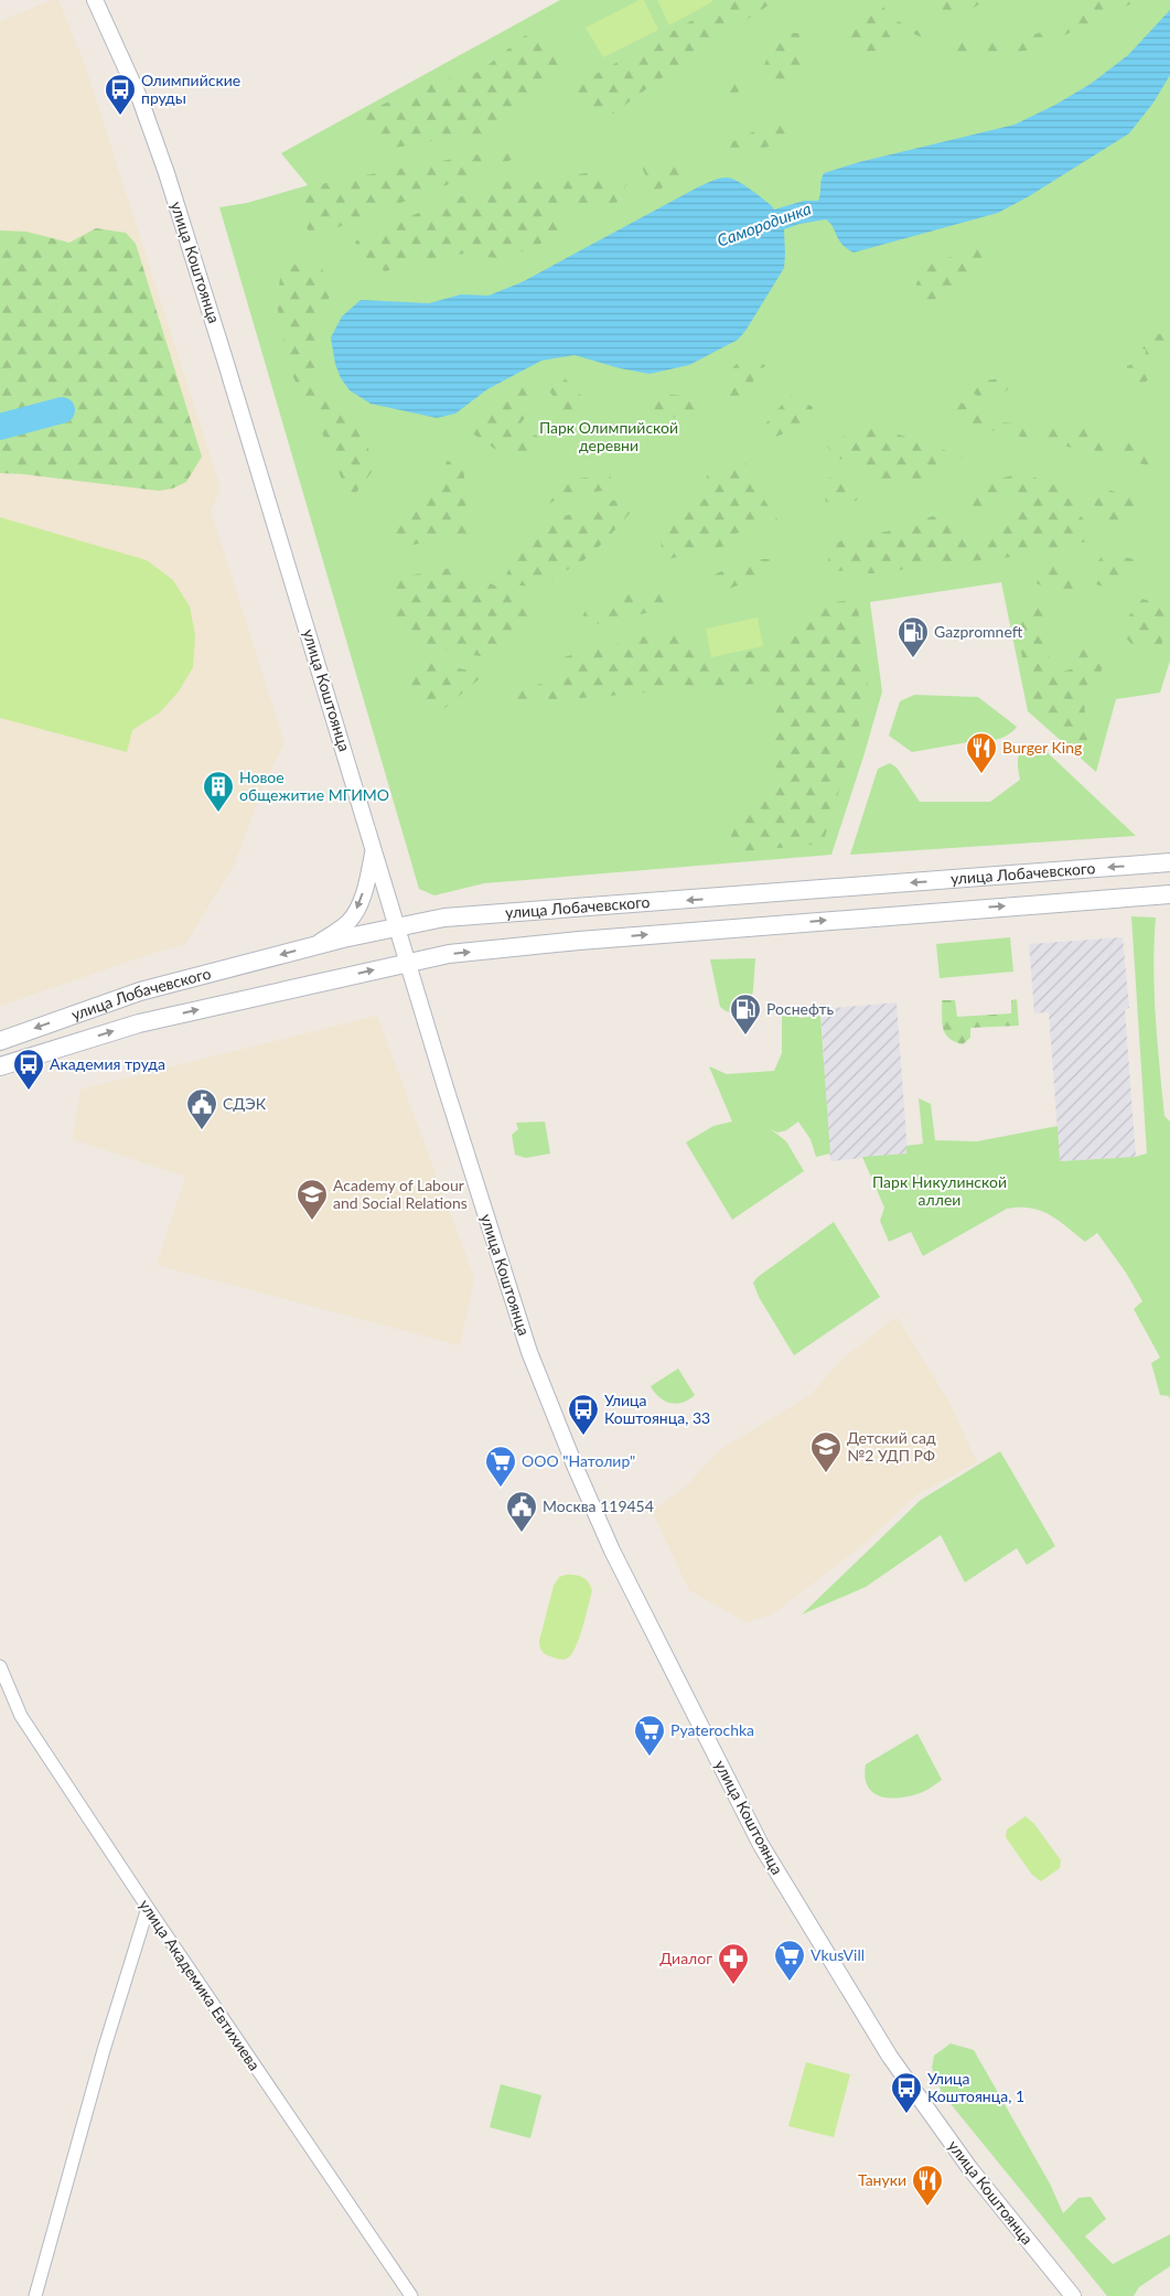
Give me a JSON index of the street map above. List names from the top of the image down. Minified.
{"streets":{"main road":["улица Лобачевского"],"street":["улица Коштоянца","улица Академика Евтихиева"]},"crossings":[["улица Коштоянца","улица Лобачевского"]],"water":["Самородинка"],"parks":["Парк Олимпийской деревни","Парк Никулинской аллеи"],"places":{"bus stop":["Олимпийские пруды","Академия труда","Улица Коштоянца, 33","Улица Коштоянца, 1"],"fuel station":["Gazpromneft","Роснефть"],"restaurant":["Burger King","Тануки"],"building":["Новое общежитие МГИМО"],"public building":["СДЭК","Москва 119454"],"school or university":["Academy of Labour and Social Relations","Детский сад №2 УДП РФ"],"supermarket":["ООО \"Натолир\"","Pyaterochka","VkusVill"],"pharmacy":["Диалог"]}}
